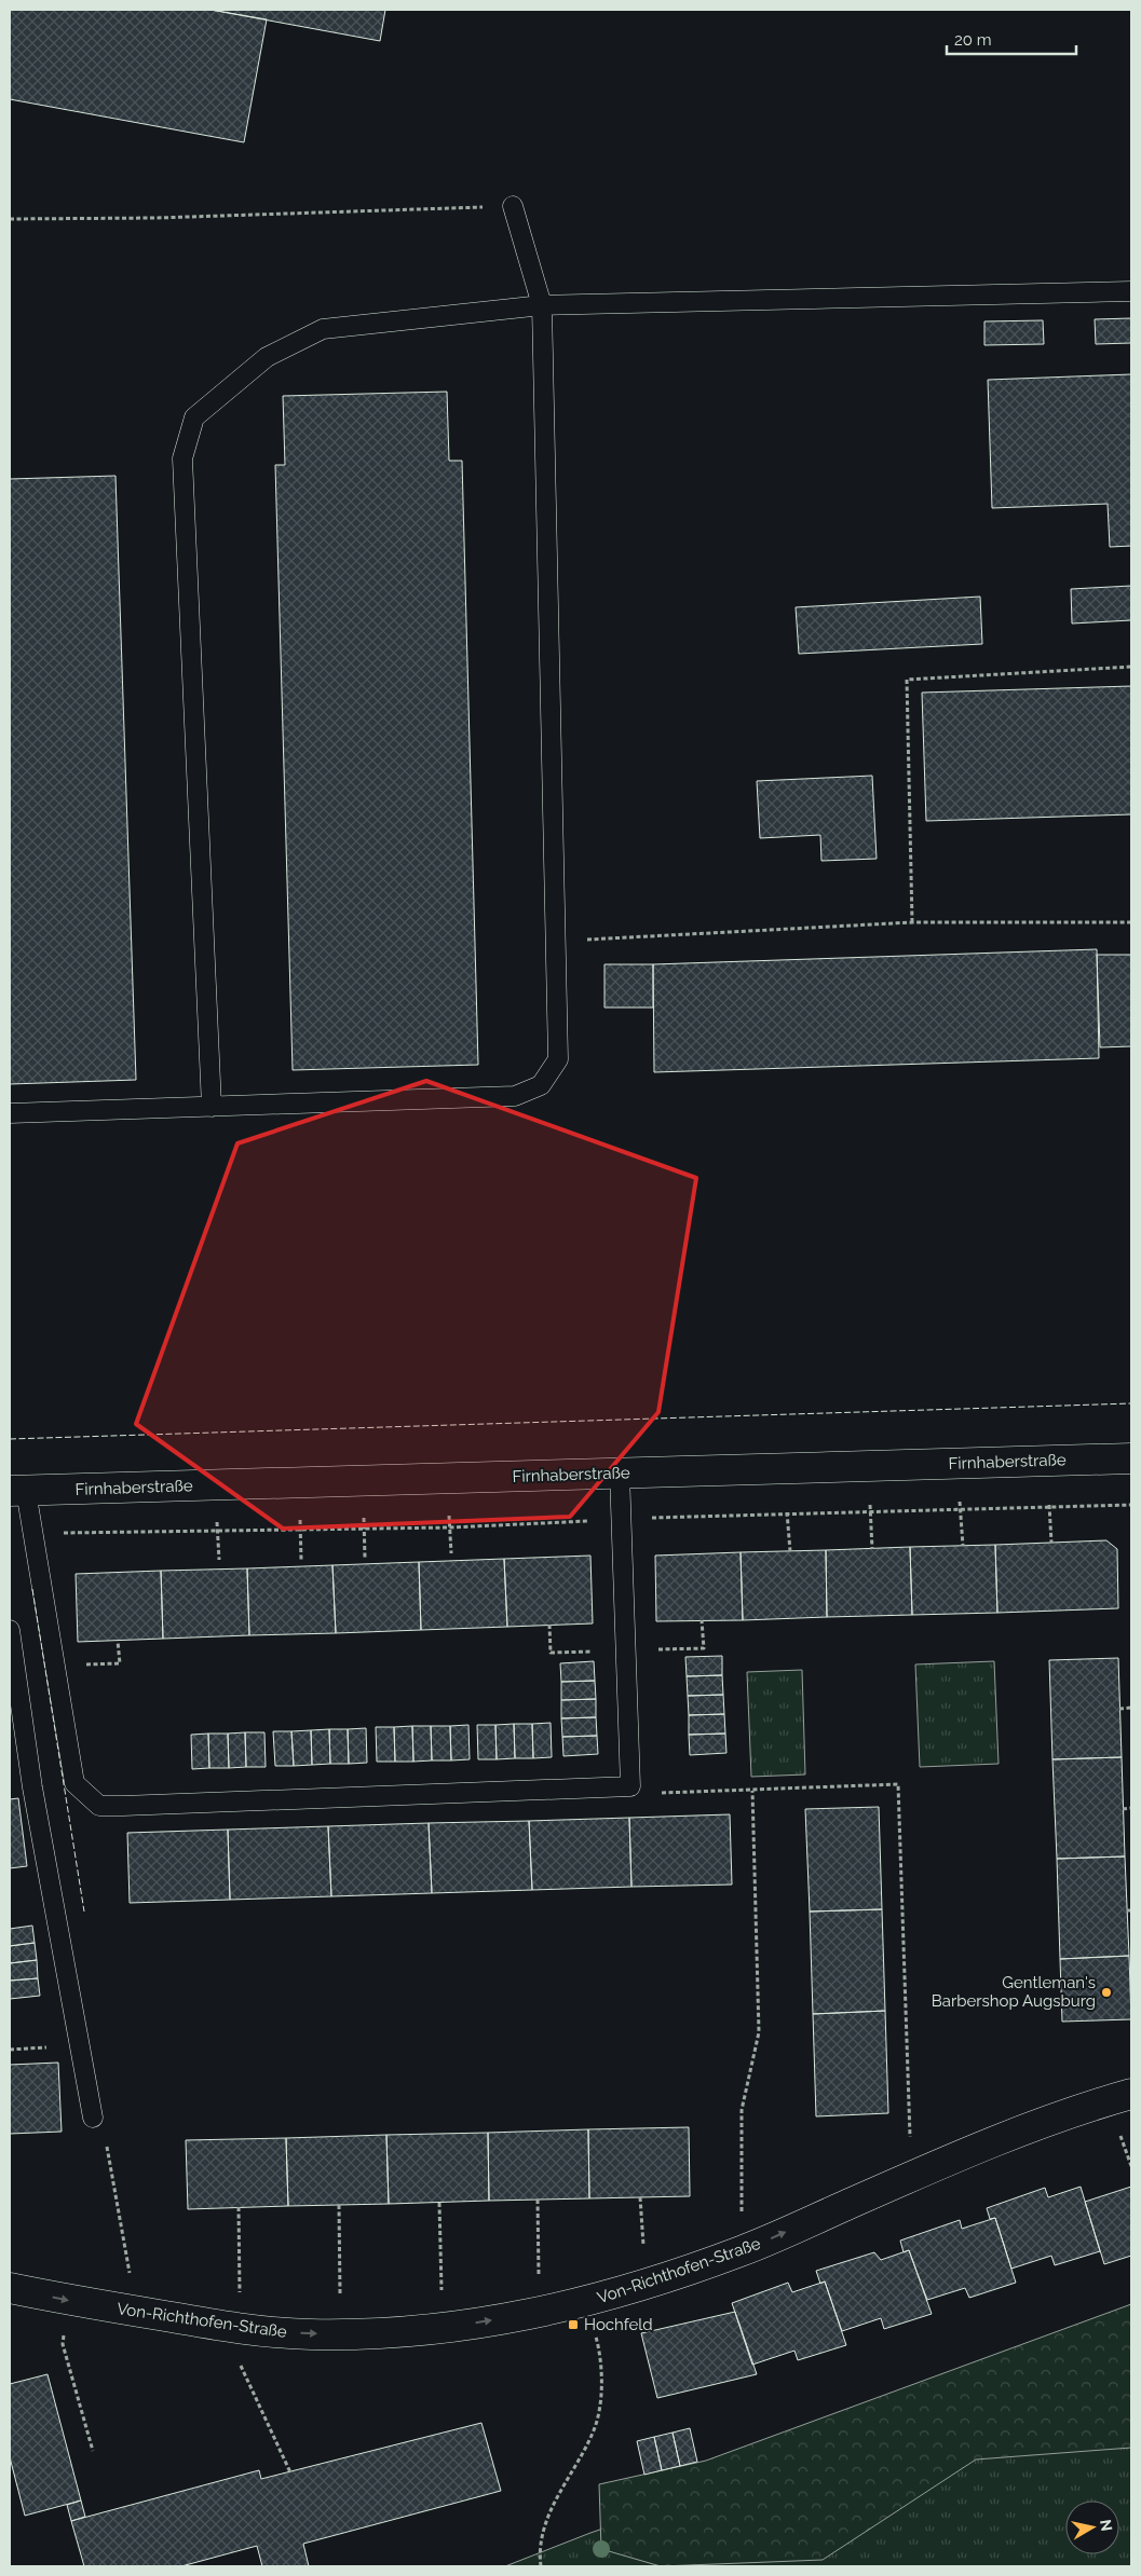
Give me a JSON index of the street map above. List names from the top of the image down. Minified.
{"streets":{"street":["Firnhaberstraße","Von-Richthofen-Straße"]},"one_way":["Von-Richthofen-Straße"],"places":{"other":["Gentleman's Barbershop Augsburg"],"transit":["Hochfeld"]},"scale_bar":"20 m","north":"right"}
